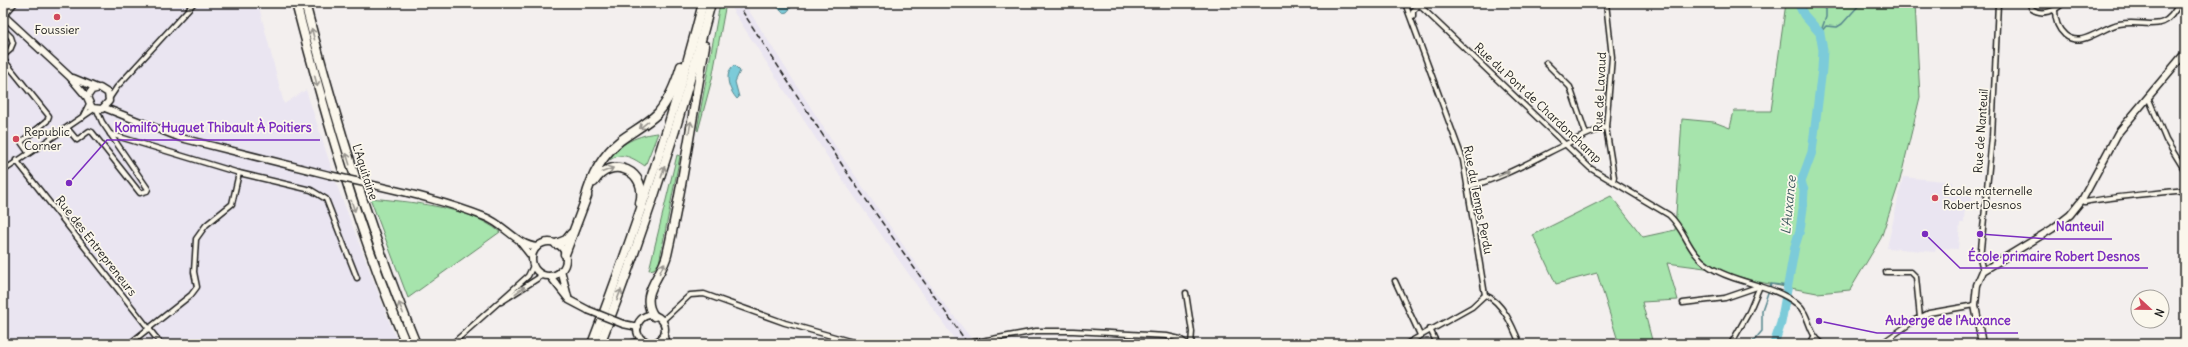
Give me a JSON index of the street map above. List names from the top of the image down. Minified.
{"streets":{"highway":["L'Aquitaine"],"main road":["Rue de Nanteuil"],"street":["Rue de Lavaud","Rue du Pont de Chardonchamp","Rue du Temps Perdu","Rue des Entrepreneurs"]},"crossings":[["Rue de Lavaud","Rue du Pont de Chardonchamp"]],"water":["L’Auxance"],"places":["Foussier","Republic Corner","Komilfo Huguet Thibault À Poitiers","École maternelle Robert Desnos","École primaire Robert Desnos","Nanteuil","Auberge de l'Auxance"],"north":"right"}
